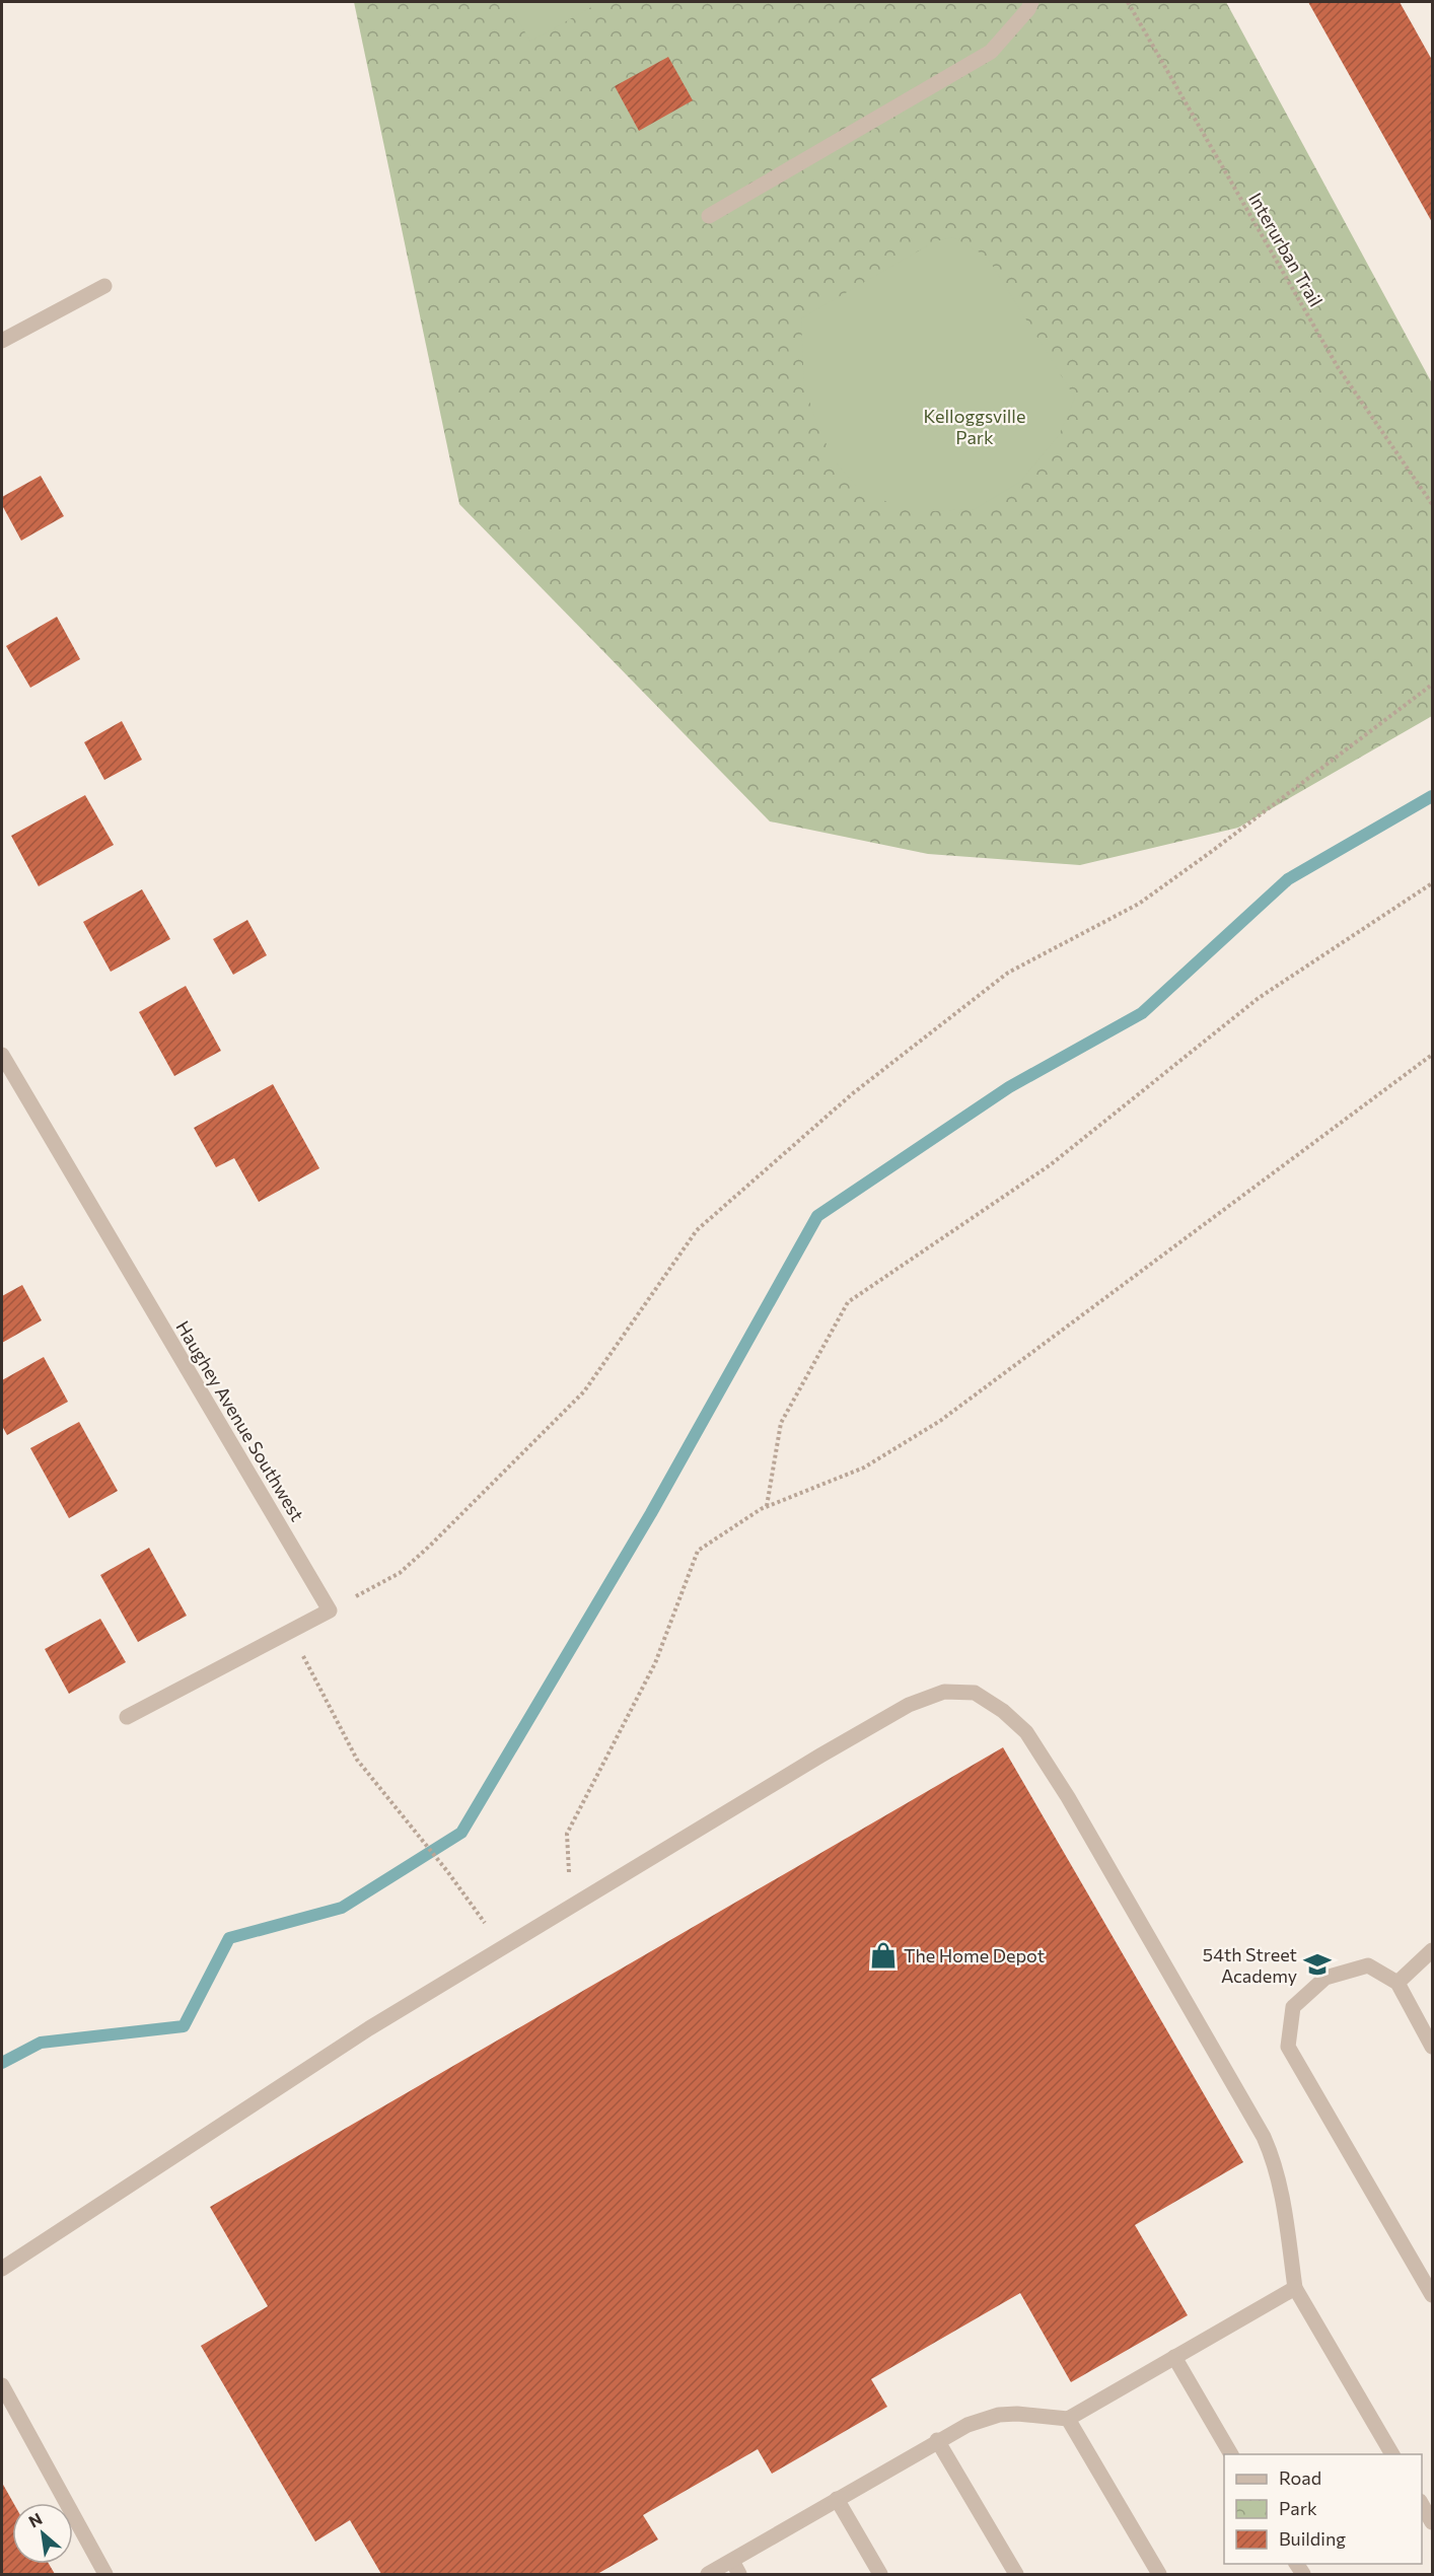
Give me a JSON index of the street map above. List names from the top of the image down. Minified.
{"streets":{"street":["Haughey Avenue Southwest"],"path":["Interurban Trail"]},"parks":["Kelloggsville Park"],"places":{"shop":["The Home Depot"],"school or university":["54th Street Academy"]},"legend":["Road","Park","Building"],"north":"top left"}
